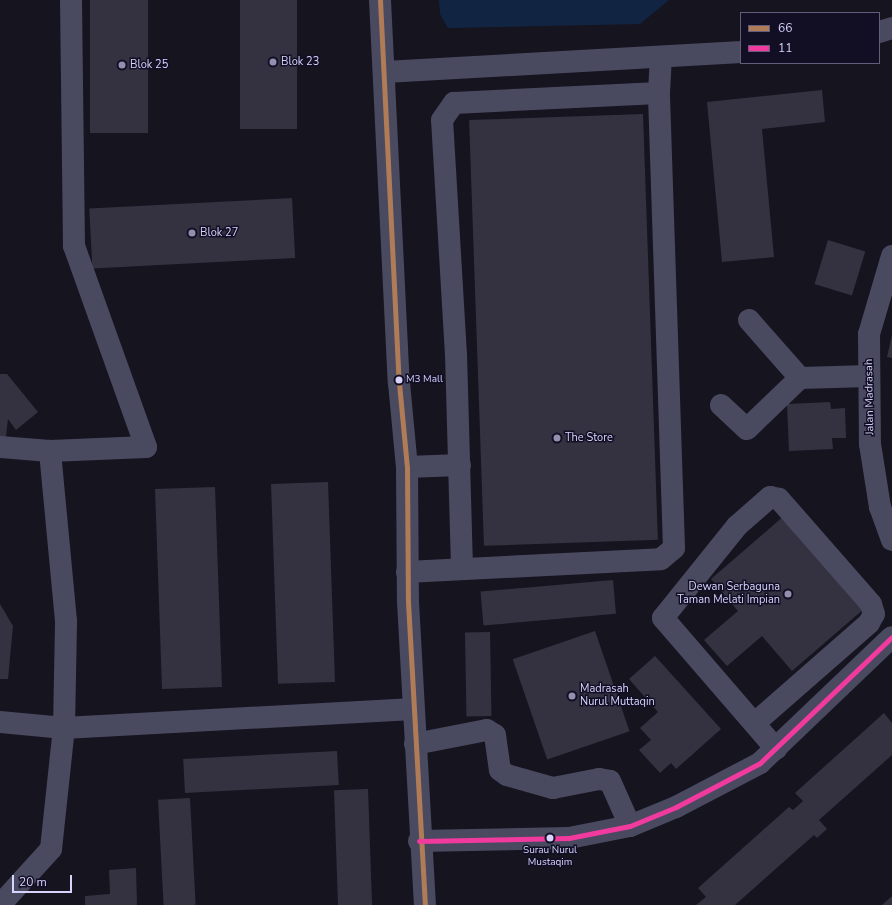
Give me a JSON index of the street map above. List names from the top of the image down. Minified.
{"streets":{"street":["Jalan Madrasah"]},"places":["Blok 23","Blok 25","Blok 27","M3 Mall","The Store","Dewan Serbaguna Taman Melati Impian","Madrasah Nurul Muttaqin","Surau Nurul Mustaqim"],"lines":["transit line 66","transit line 11"],"legend":["66","11"],"scale_bar":"20 m"}
